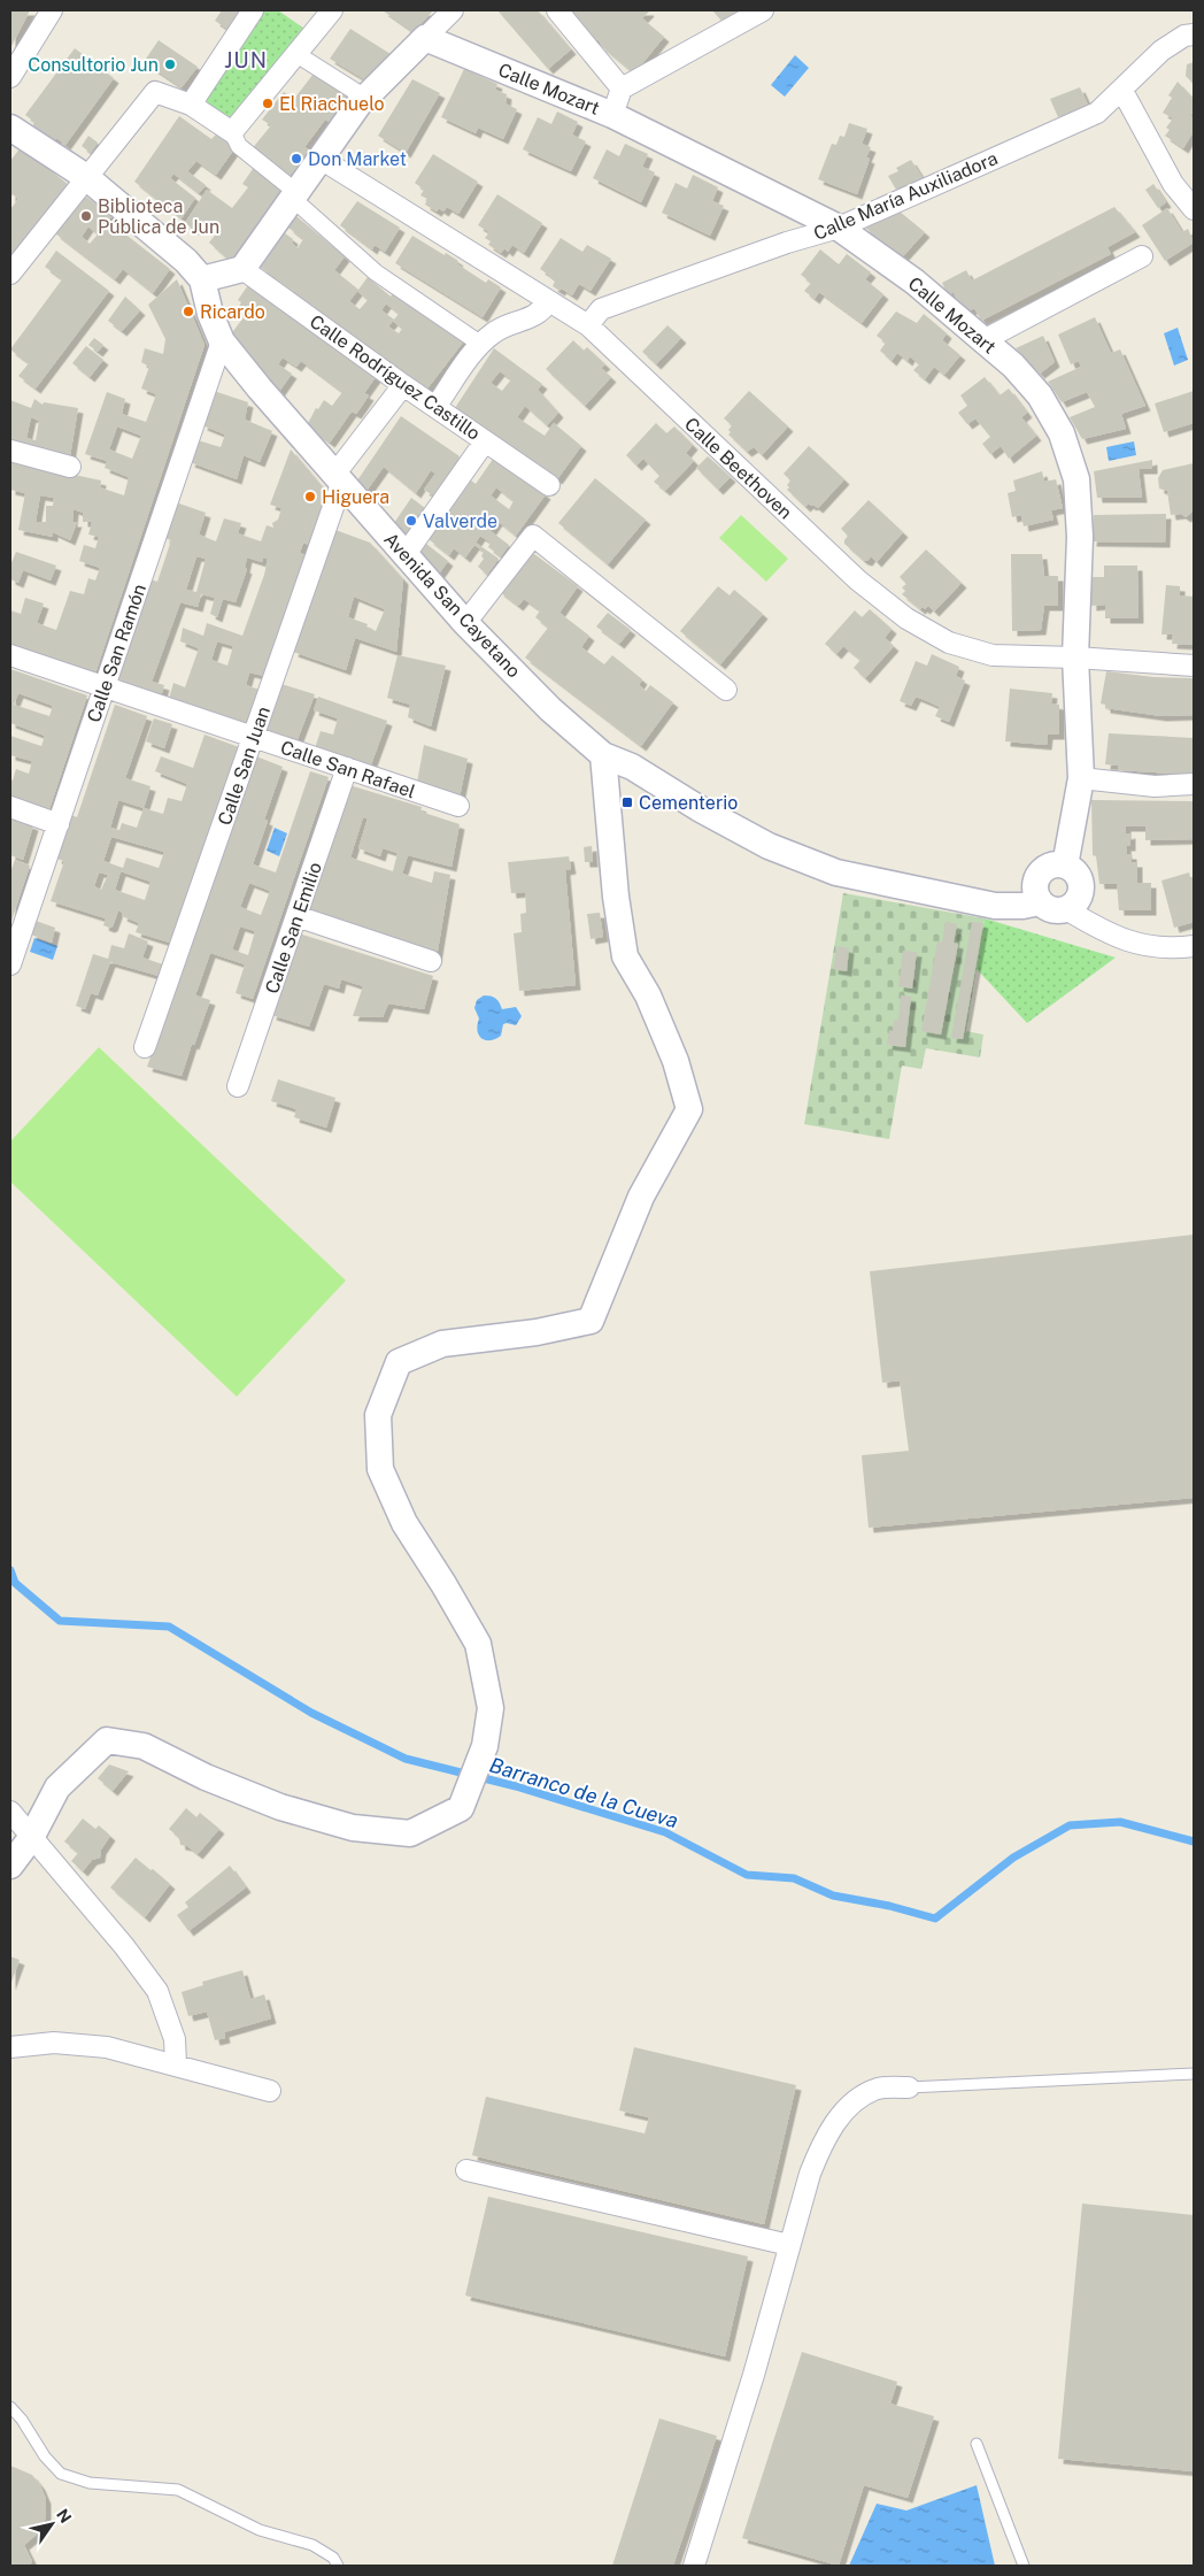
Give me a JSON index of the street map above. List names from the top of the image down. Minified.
{"streets":{"street":["Calle Mozart","Calle María Auxiliadora","Calle Rodríguez Castillo","Calle Beethoven","Avenida San Cayetano","Calle San Ramón","Calle San Juan","Calle San Rafael","Calle San Emilio"]},"crossings":[["Calle Mozart","Calle María Auxiliadora"],["Calle Mozart","Calle Beethoven"],["Calle Mozart","Avenida San Cayetano"],["Calle María Auxiliadora","Calle Beethoven"],["Calle Rodríguez Castillo","Calle San Juan"],["Avenida San Cayetano","Calle San Ramón"],["Avenida San Cayetano","Calle San Juan"],["Calle San Ramón","Calle San Rafael"],["Calle San Juan","Calle San Rafael"],["Calle San Rafael","Calle San Emilio"]],"districts":["JUN"],"water":["Barranco de la Cueva"],"places":{"other":["Consultorio Jun","El Riachuelo","Don Market","Biblioteca Pública de Jun","Ricardo","Higuera","Valverde"],"transit":["Cementerio"]},"north":"top right"}
